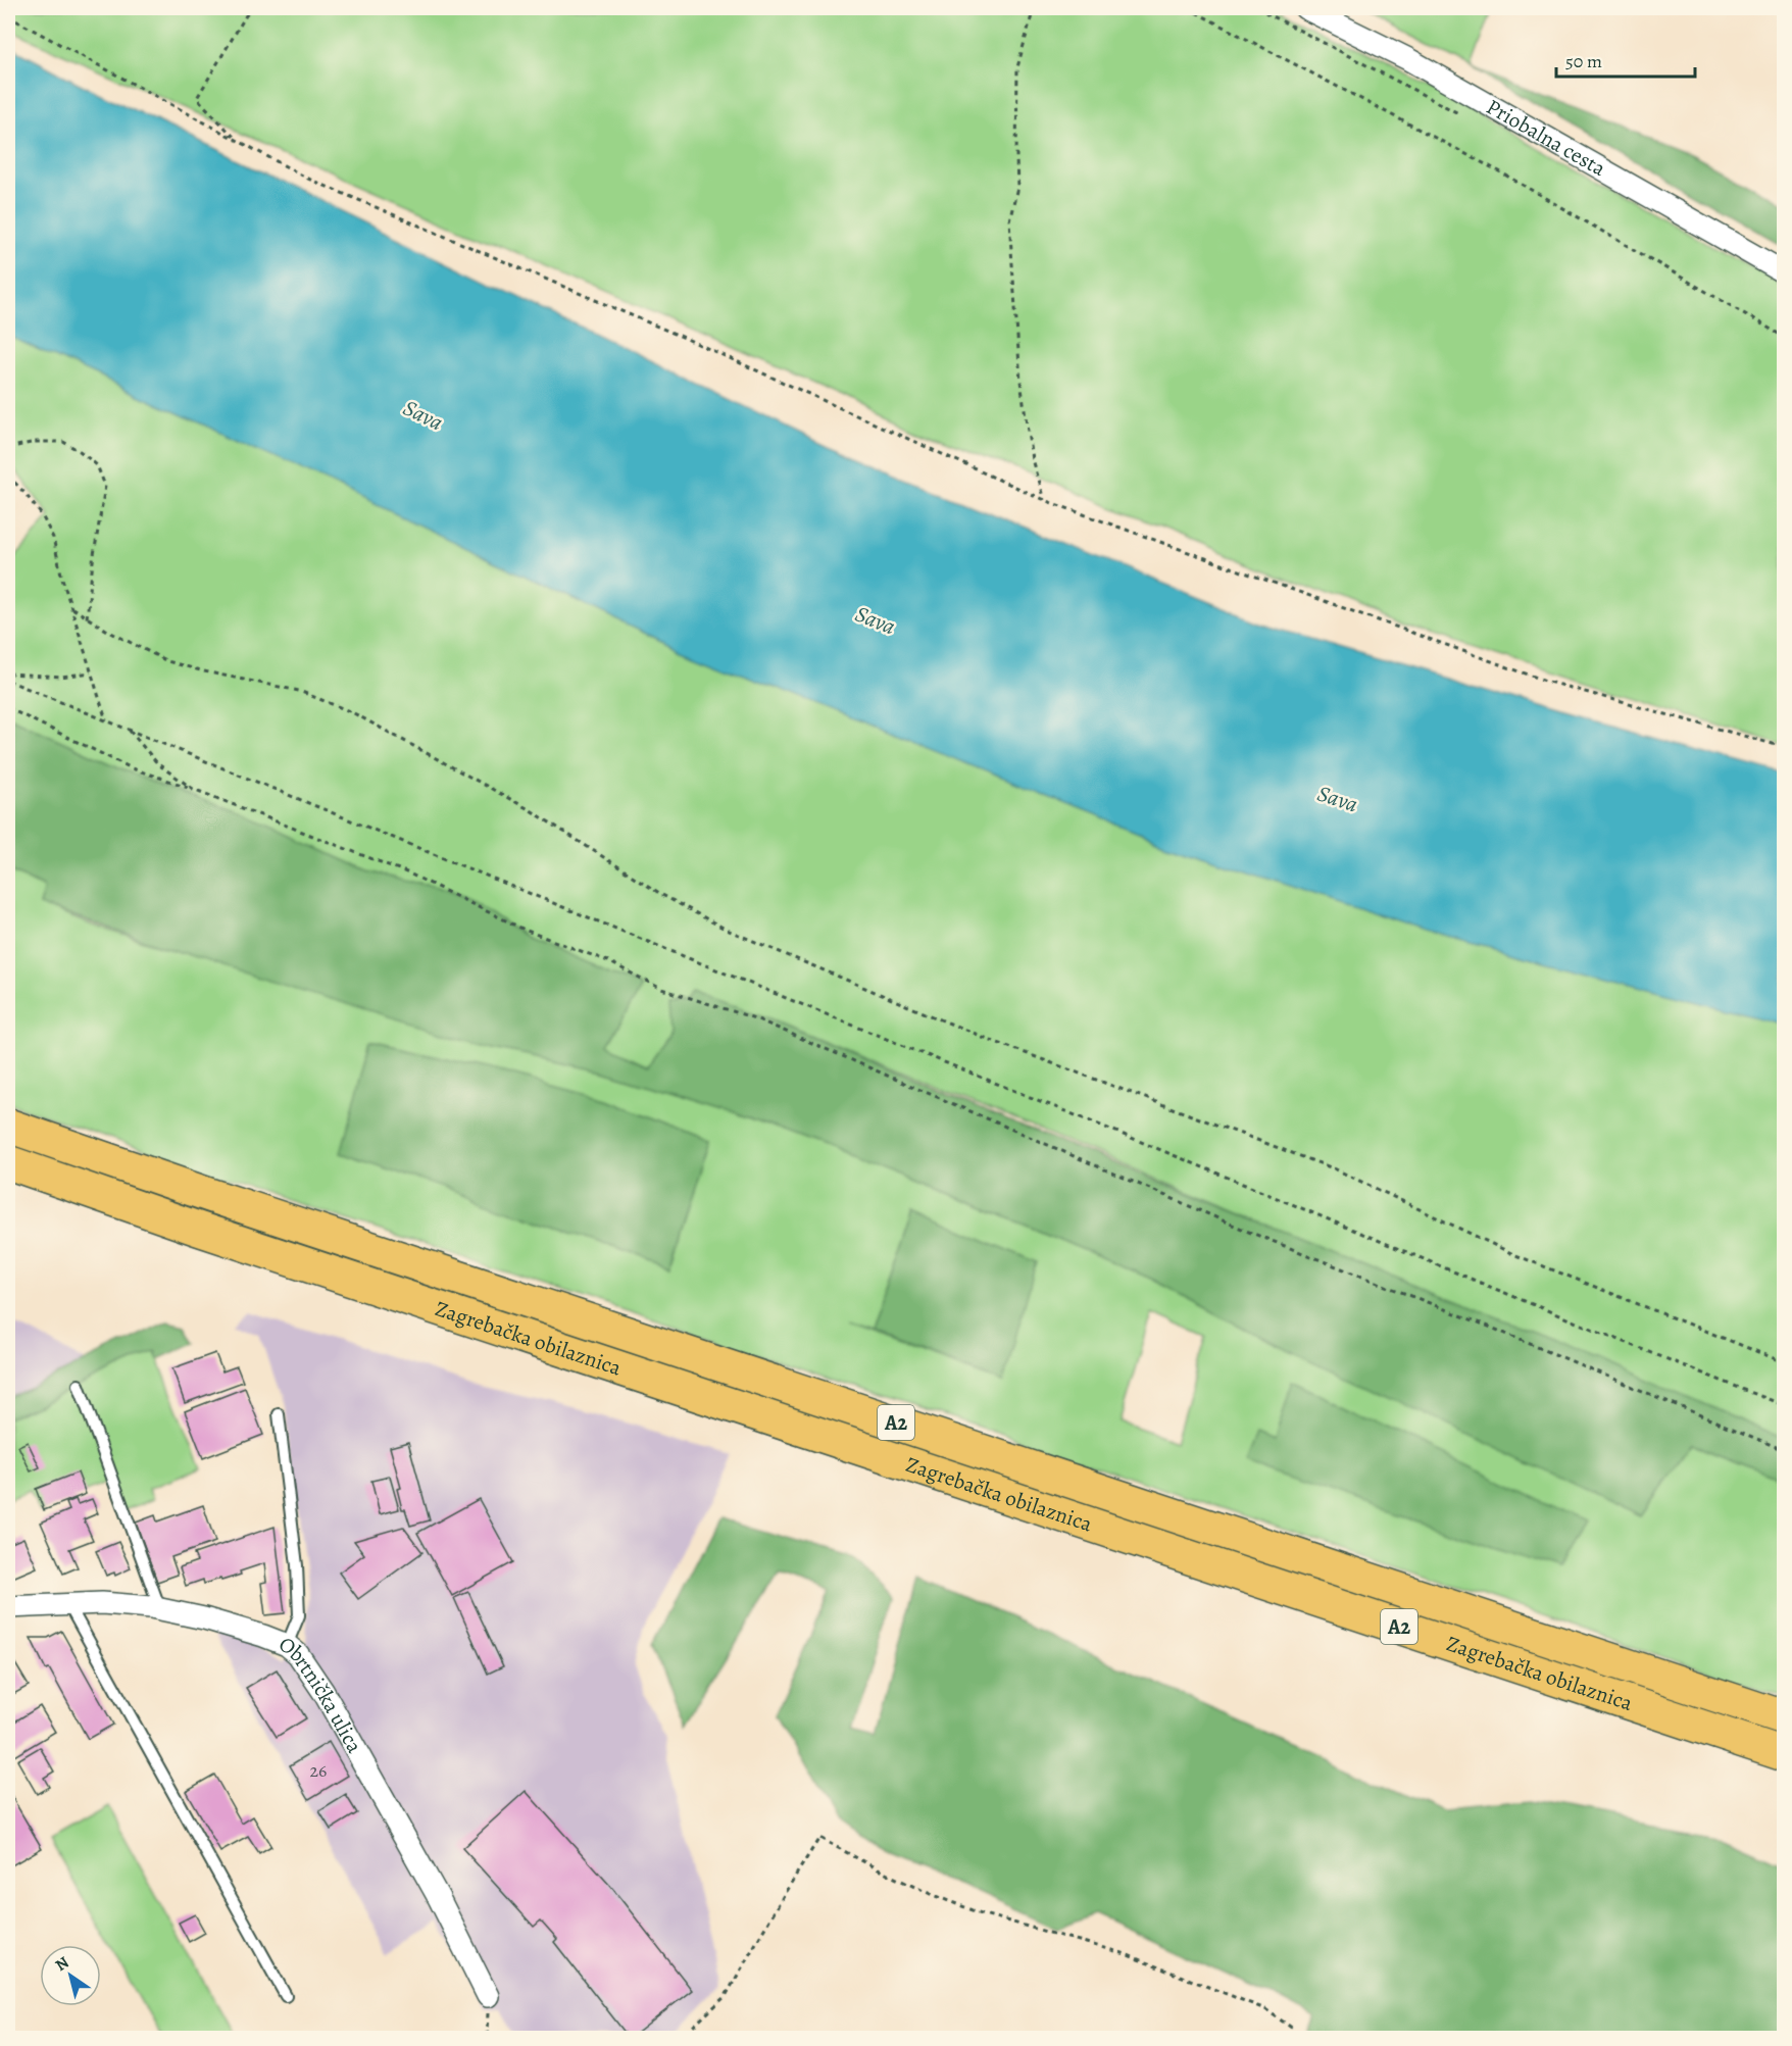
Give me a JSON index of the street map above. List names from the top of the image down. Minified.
{"streets":{"highway":["Zagrebačka obilaznica","A2"],"street":["Priobalna cesta","Obrtnička ulica"]},"water":["Sava"],"house_numbers":["26"],"scale_bar":"50 m","north":"top left"}
